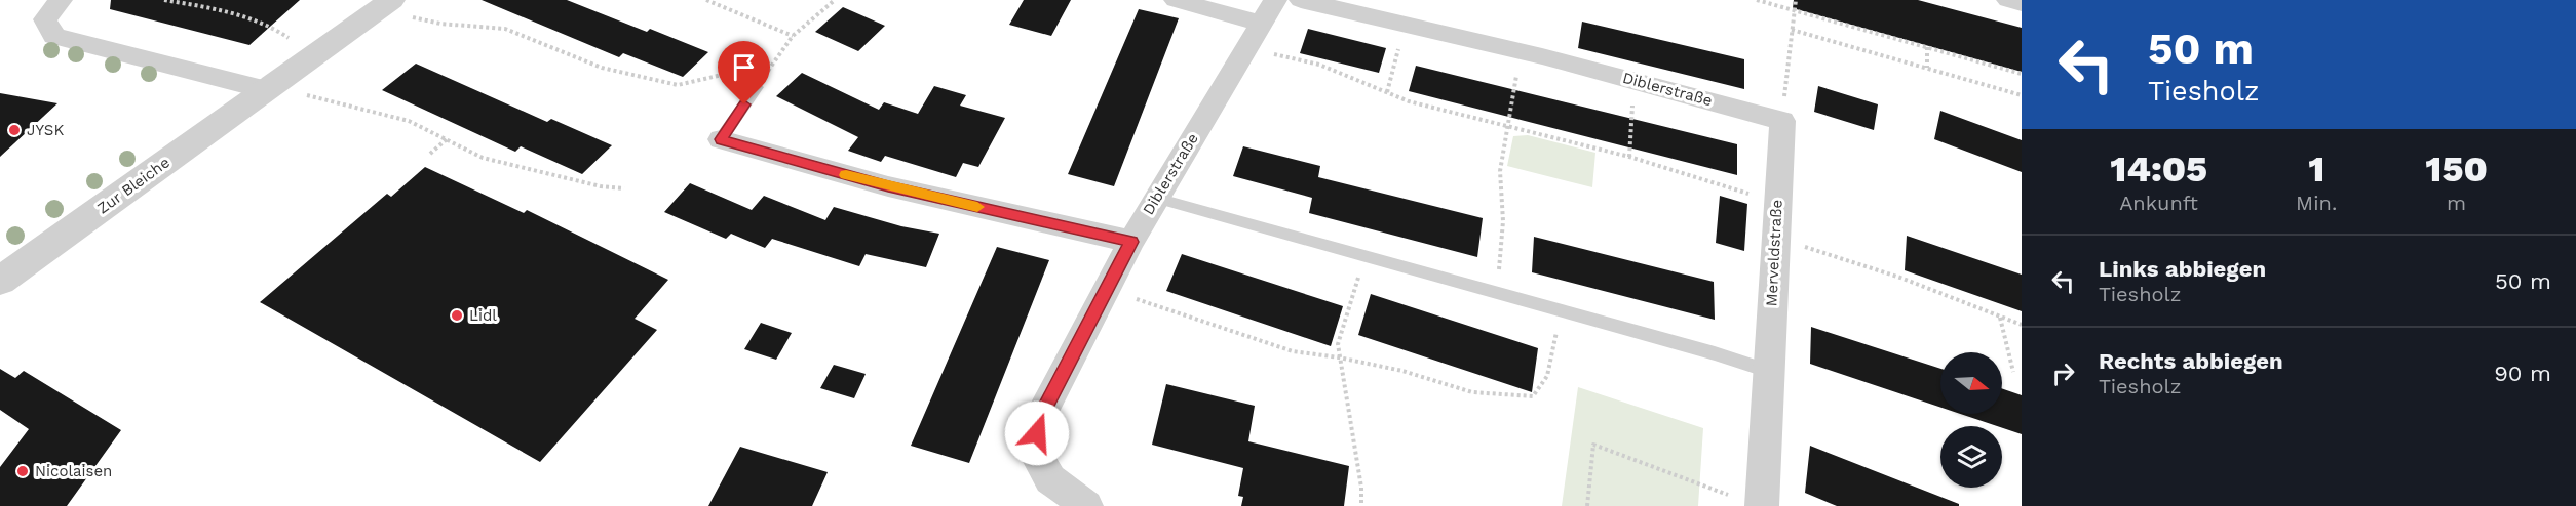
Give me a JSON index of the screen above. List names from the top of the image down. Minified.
{"streets":{"street":["Diblerstraße","Zur Bleiche","Merveldstraße"]},"crossings":[["Diblerstraße","Merveldstraße"]],"places":["JYSK","Lidl","Nicolaisen"],"north":"right","page":{"turn":["50 m","Tiesholz"],"eta":["14:05","Ankunft","1","Min.","150","m"],"list":[{"name":"Links abbiegen","note":"Tiesholz","value":"50 m"},{"name":"Rechts abbiegen","note":"Tiesholz","value":"90 m"}]}}
